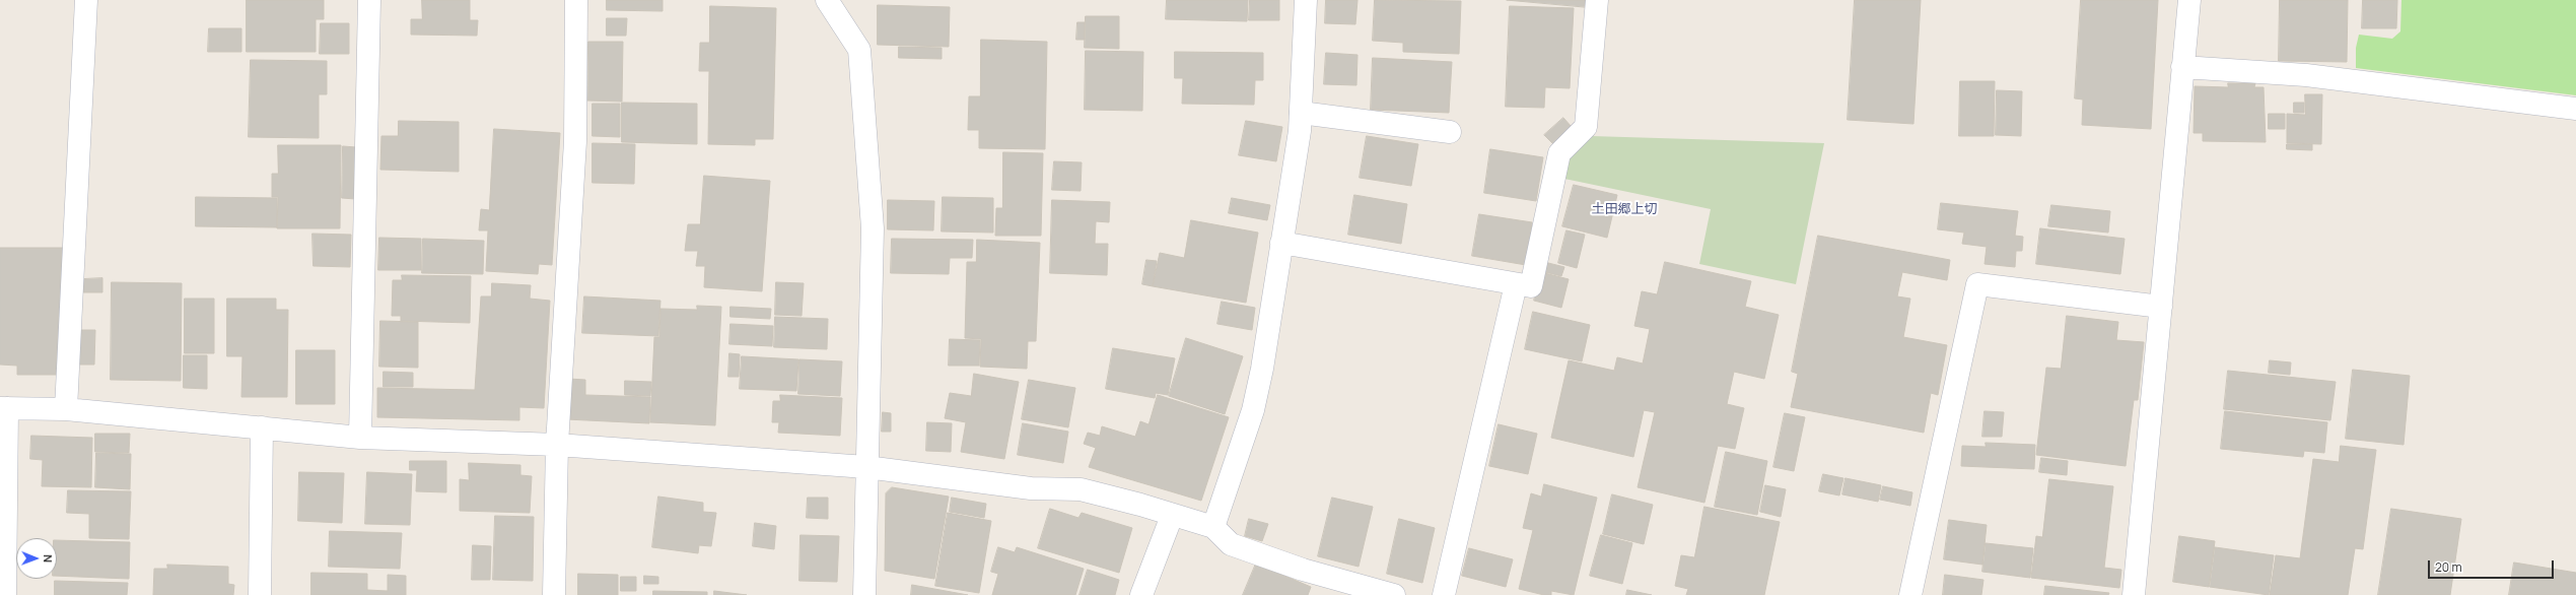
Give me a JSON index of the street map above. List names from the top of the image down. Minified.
{"districts":["土田郷上切"],"scale_bar":"20 m","north":"right"}
